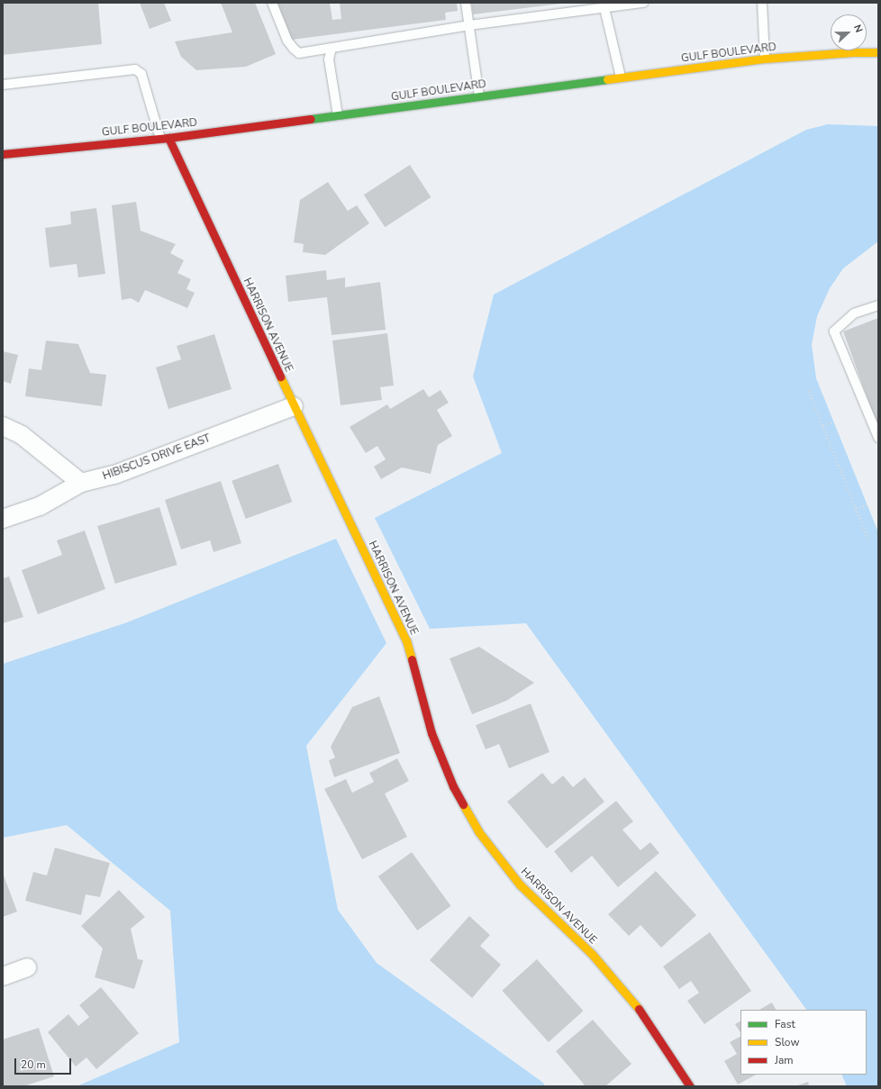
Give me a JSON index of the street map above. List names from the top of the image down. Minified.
{"streets":{"street":["GULF BOULEVARD","HARRISON AVENUE","HIBISCUS DRIVE EAST"]},"crossings":[["GULF BOULEVARD","HARRISON AVENUE"],["HARRISON AVENUE","HIBISCUS DRIVE EAST"]],"legend":["Fast","Slow","Jam"],"scale_bar":"20 m","north":"right"}
